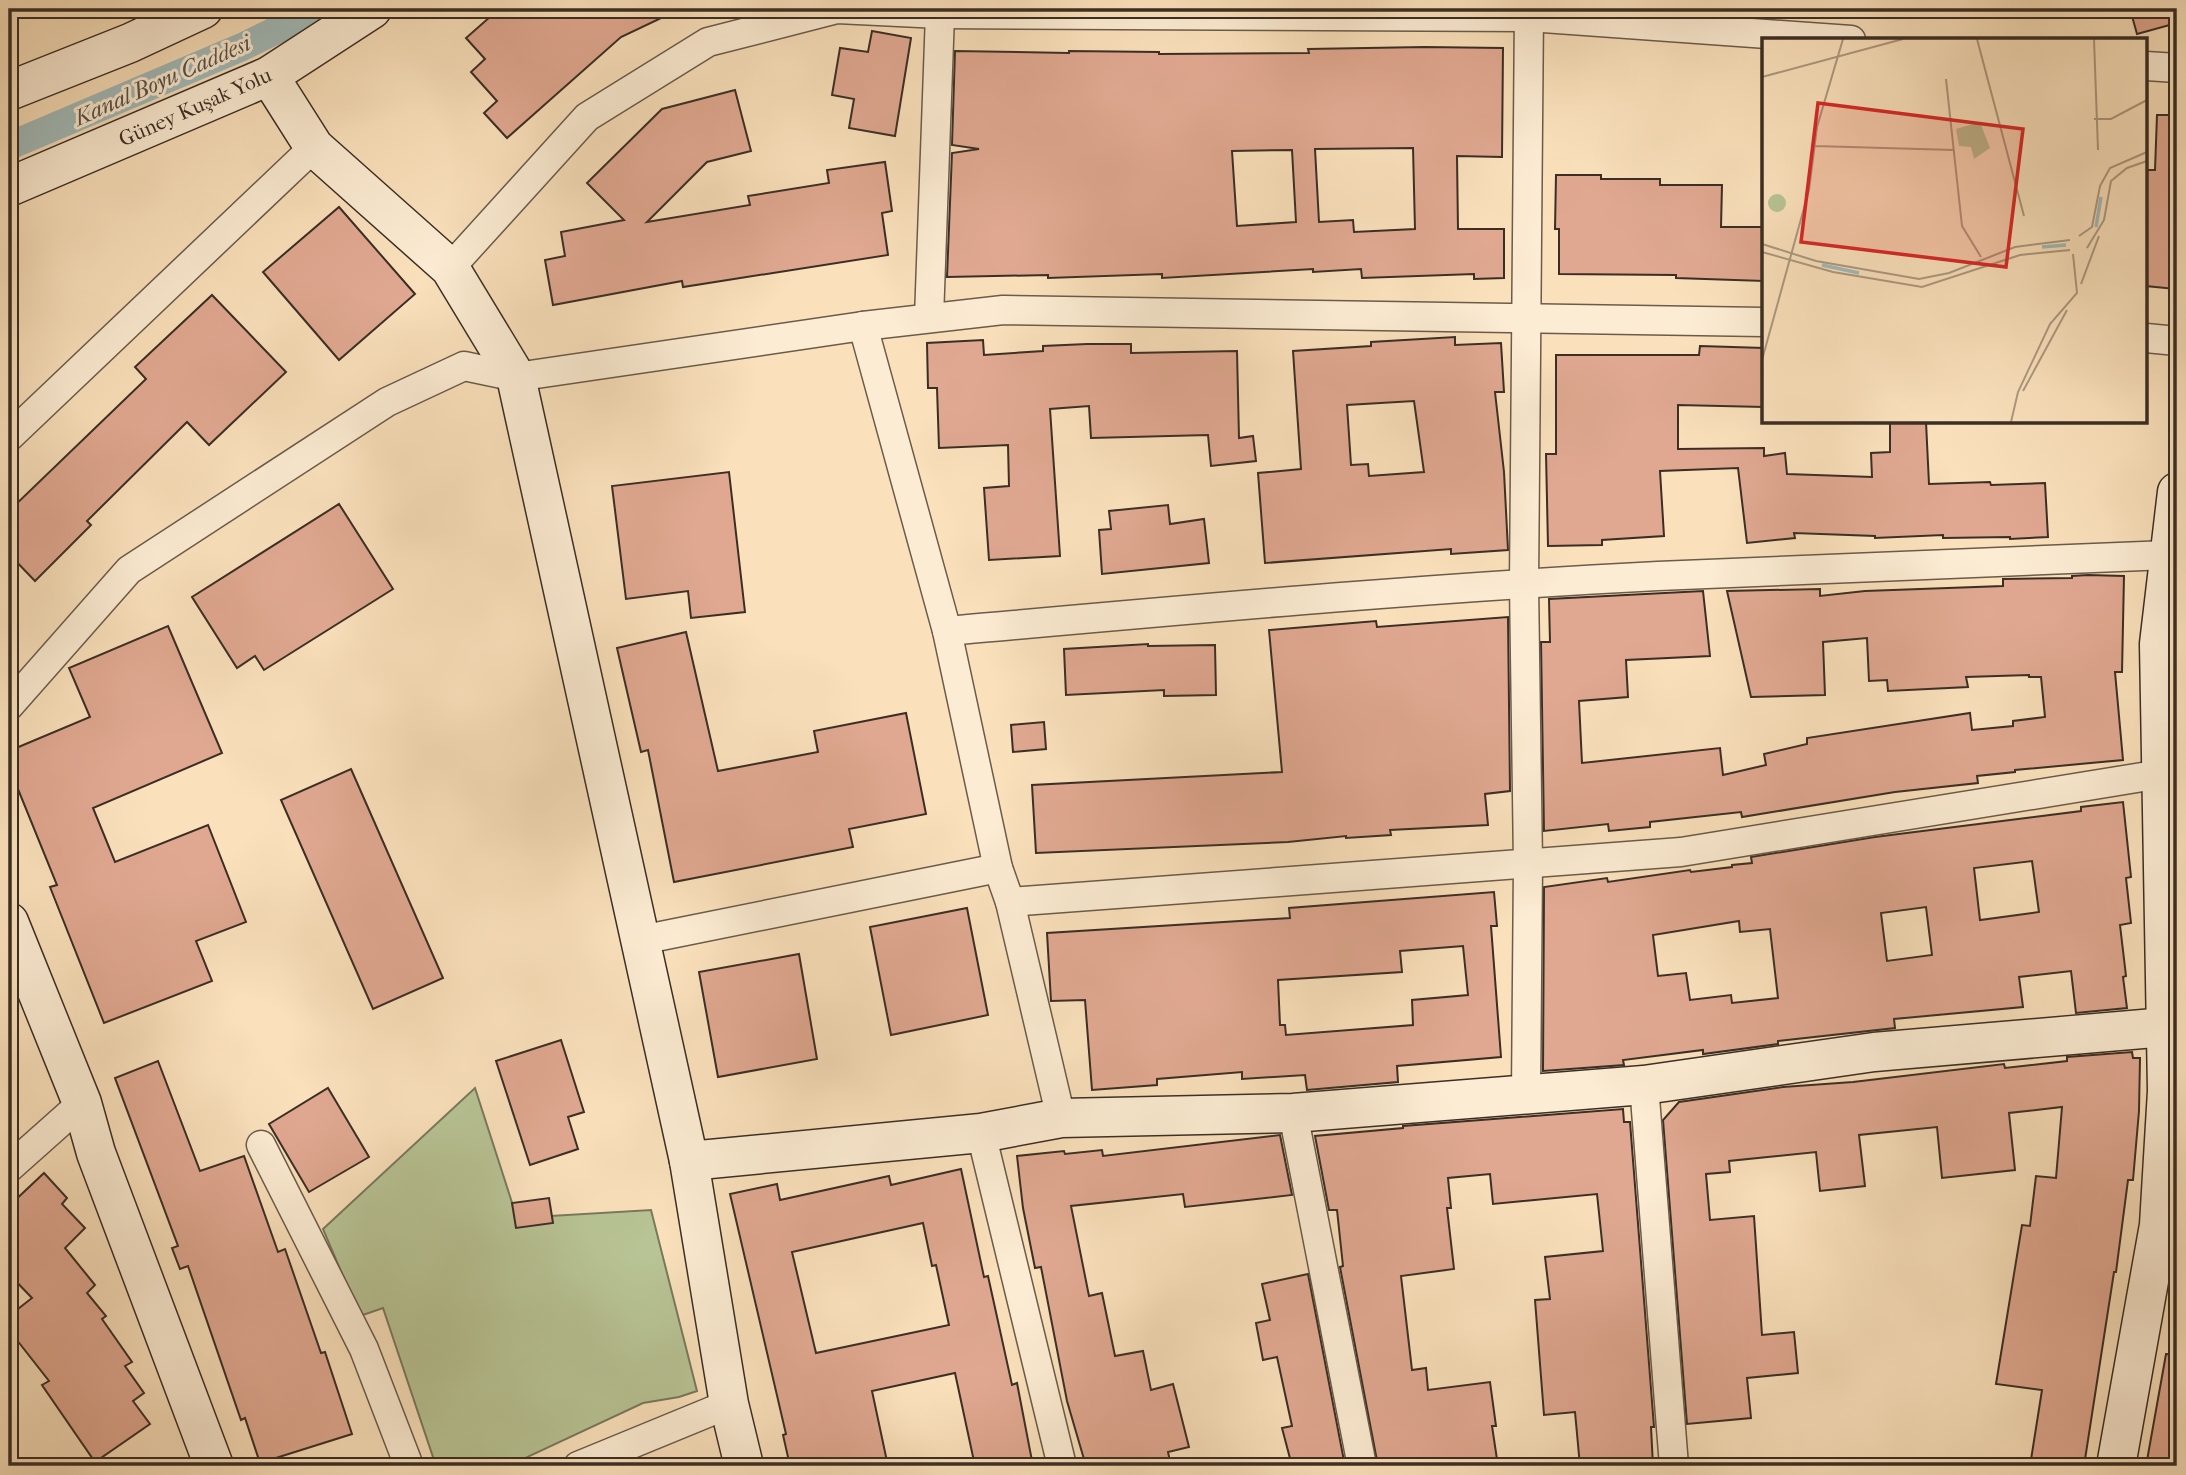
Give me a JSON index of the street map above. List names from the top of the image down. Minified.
{"streets":{"street":["Güney Kuşak Yolu"]},"water":["Kanal Boyu Caddesi"]}
